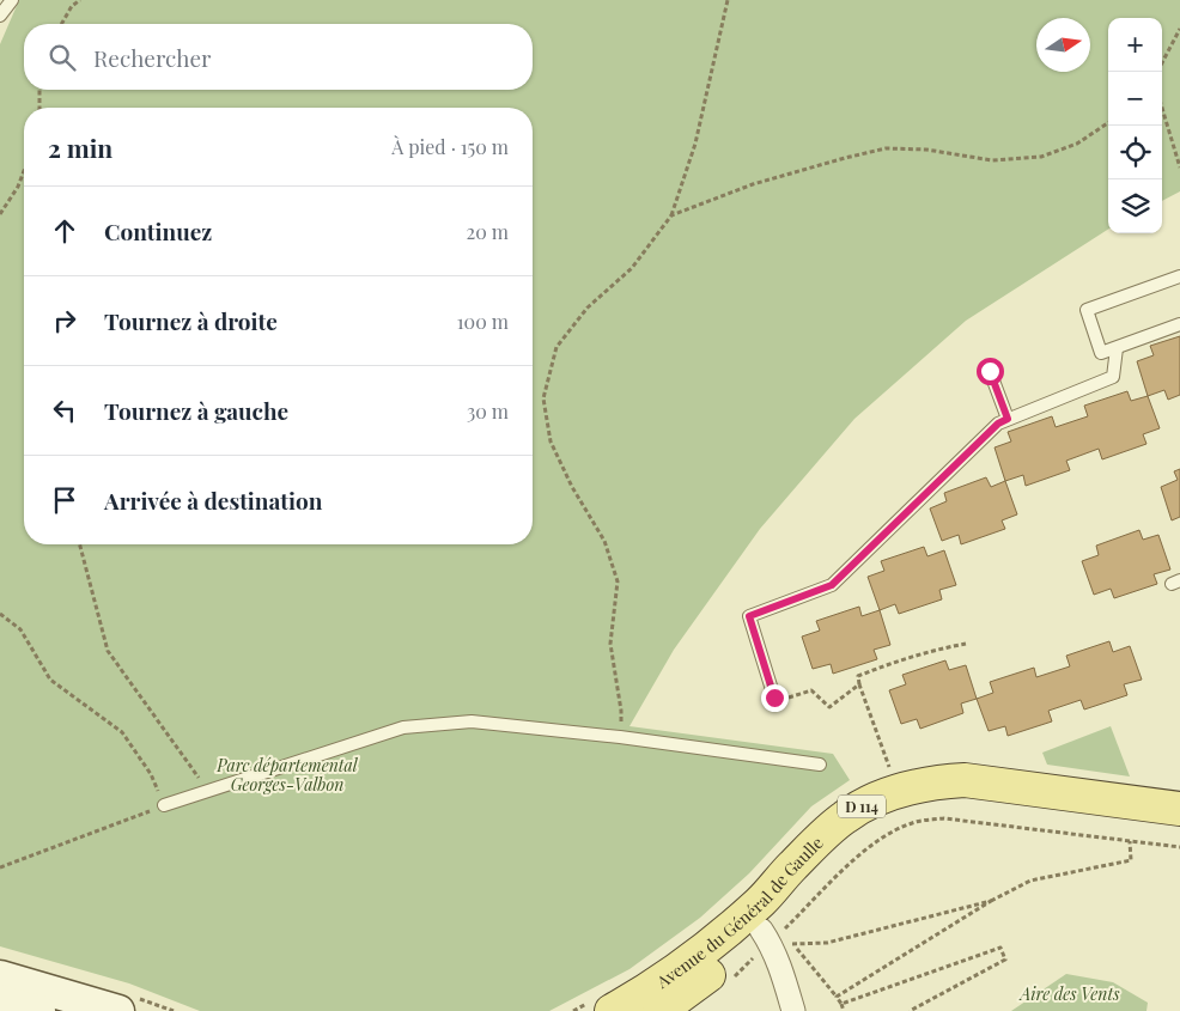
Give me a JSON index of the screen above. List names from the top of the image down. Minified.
{"streets":{"main road":["D 114","Avenue du Général de Gaulle"]},"parks":["Parc départemental Georges-Valbon","Aire des Vents"],"north":"right","page":{"map_buttons":["+","−"],"search":"Rechercher","heading":["2 min","À pied · 150 m"],"list":[["Continuez","20 m"],["Tournez à droite","100 m"],["Tournez à gauche","30 m"],"Arrivée à destination"]}}
